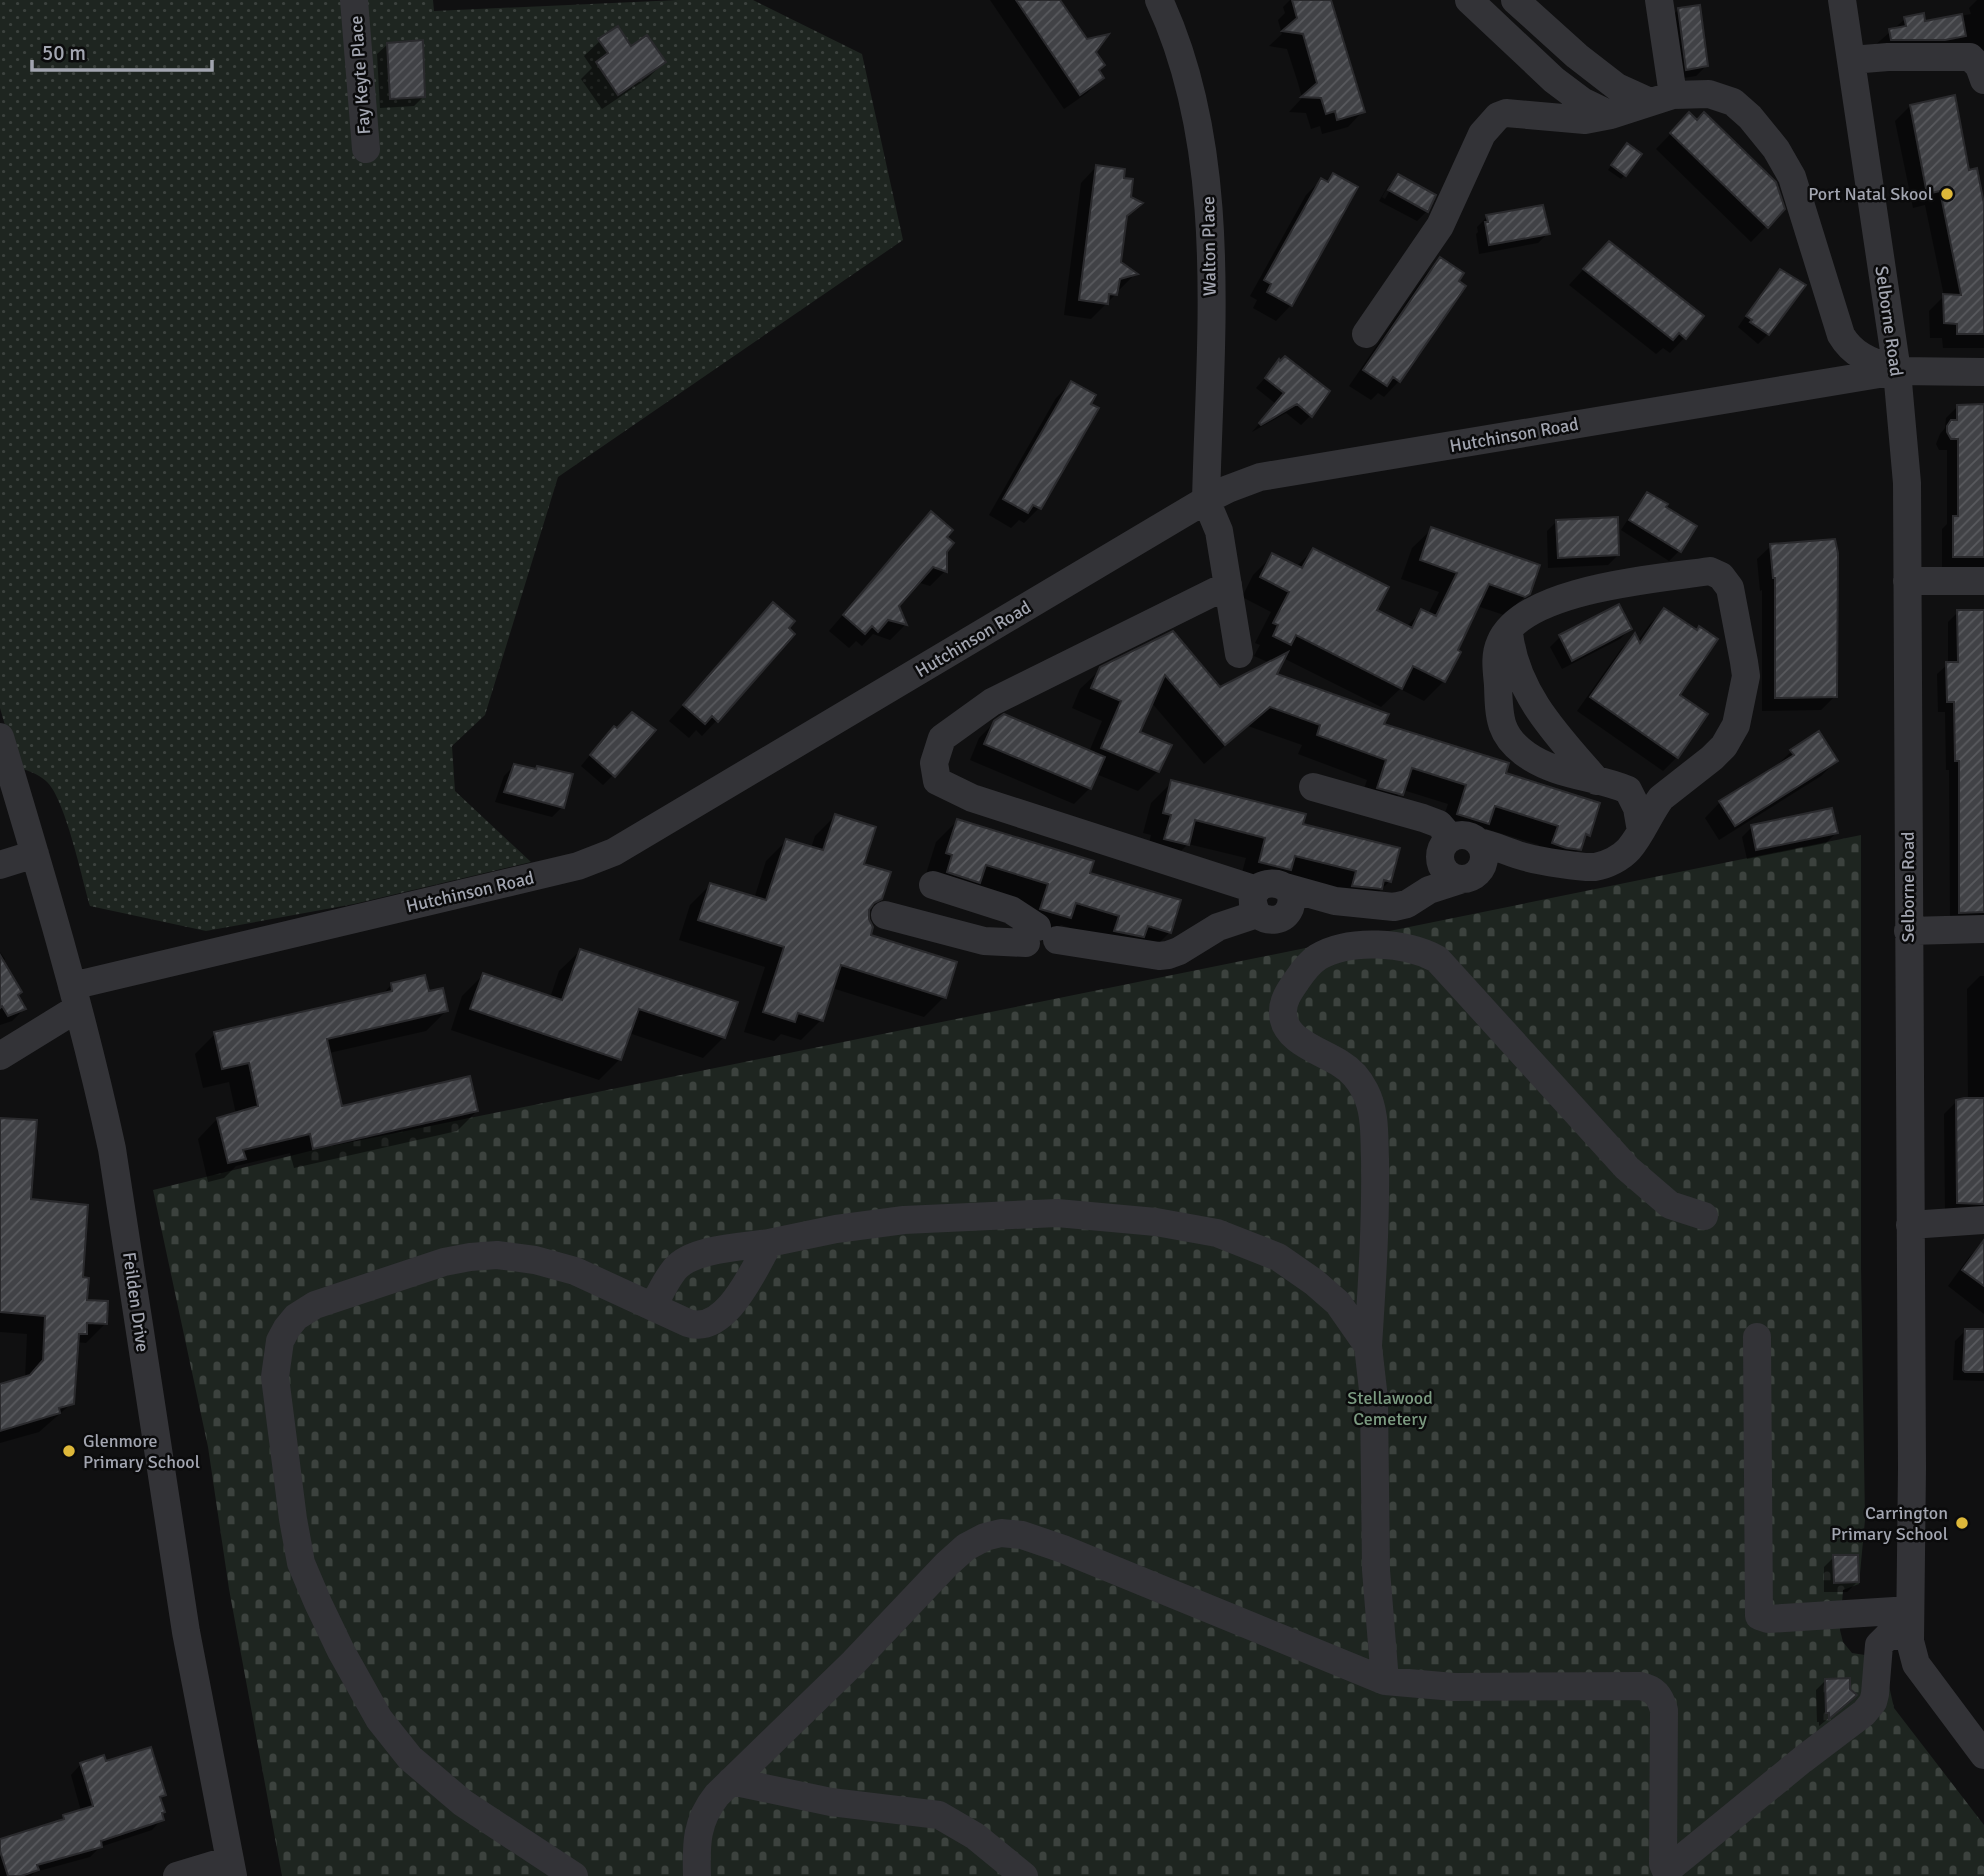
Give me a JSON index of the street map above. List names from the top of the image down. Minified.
{"streets":{"street":["Fay Keyte Place","Walton Place","Selborne Road","Hutchinson Road","Feilden Drive"]},"crossings":[["Walton Place","Hutchinson Road"],["Selborne Road","Hutchinson Road"],["Hutchinson Road","Feilden Drive"]],"parks":["Stellawood Cemetery"],"places":["Port Natal Skool","Glenmore Primary School","Carrington Primary School"],"scale_bar":"50 m"}
